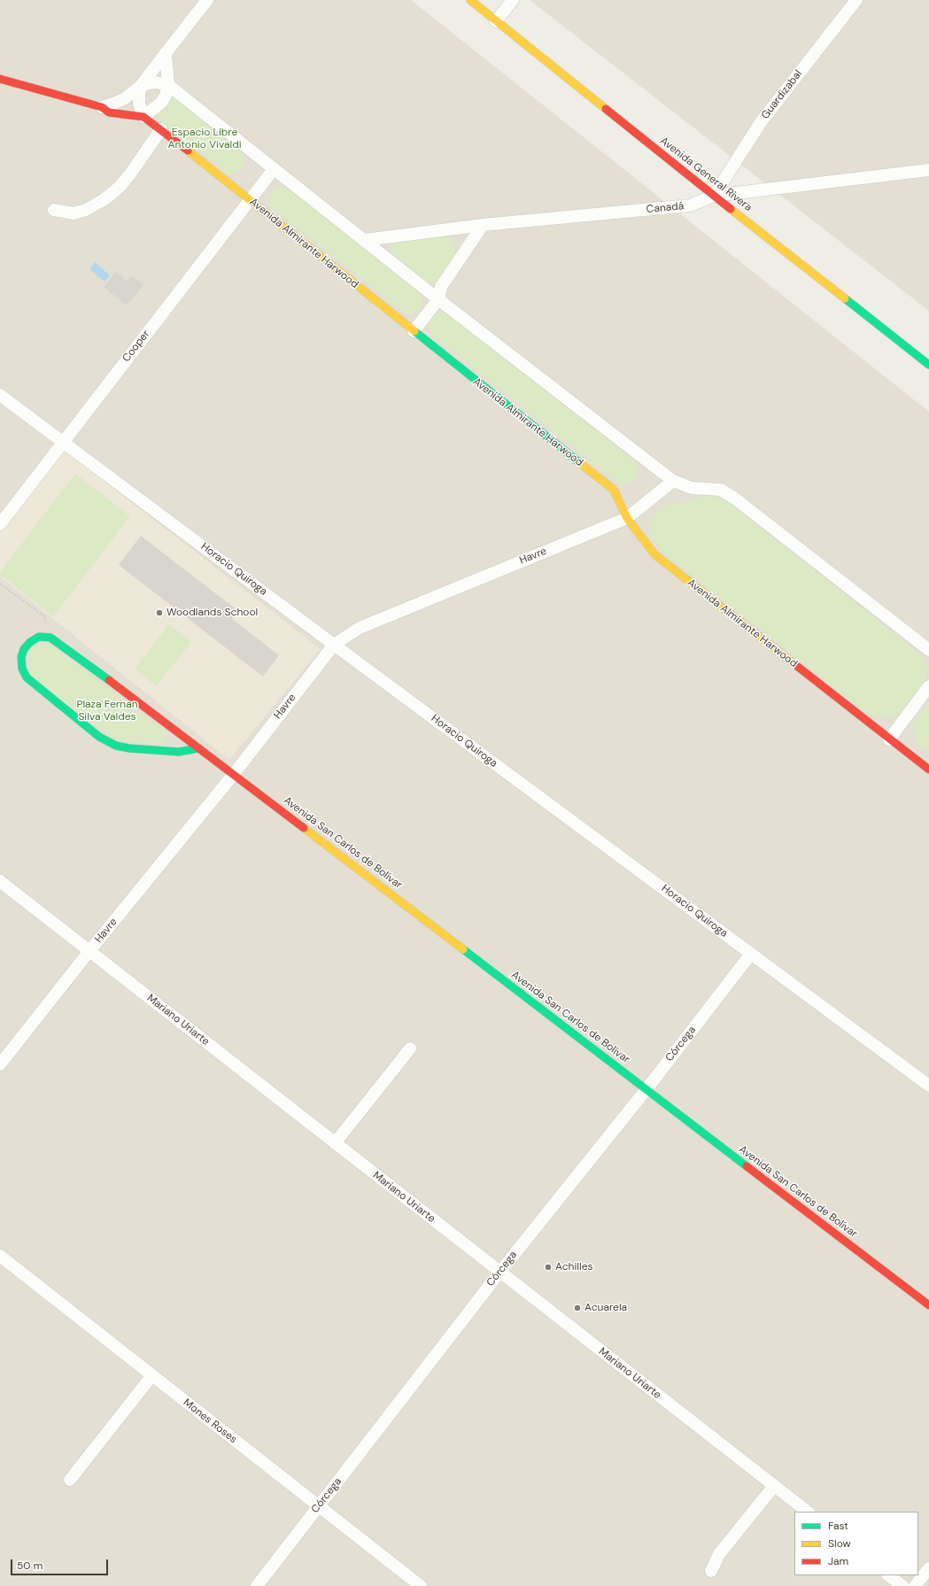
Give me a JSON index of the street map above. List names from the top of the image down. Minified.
{"streets":{"street":["Guardizabal","Avenida General Rivera","Canadá","Avenida Almirante Harwood","Cooper","Havre","Horacio Quiroga","Avenida San Carlos de Bolívar","Mariano Uriarte","Córcega","Mones Roses"]},"crossings":[["Guardizabal","Avenida General Rivera"],["Guardizabal","Canadá"],["Avenida General Rivera","Canadá"],["Avenida Almirante Harwood","Cooper"],["Avenida Almirante Harwood","Havre"],["Cooper","Horacio Quiroga"],["Havre","Horacio Quiroga"],["Havre","Avenida San Carlos de Bolívar"],["Havre","Mariano Uriarte"],["Horacio Quiroga","Córcega"],["Avenida San Carlos de Bolívar","Córcega"],["Mariano Uriarte","Córcega"],["Córcega","Mones Roses"]],"parks":["Espacio Libre Antonio Vivaldi","Plaza Fernan Silva Valdes"],"places":["Woodlands School","Achilles","Acuarela"],"legend":["Fast","Slow","Jam"],"scale_bar":"50 m"}
